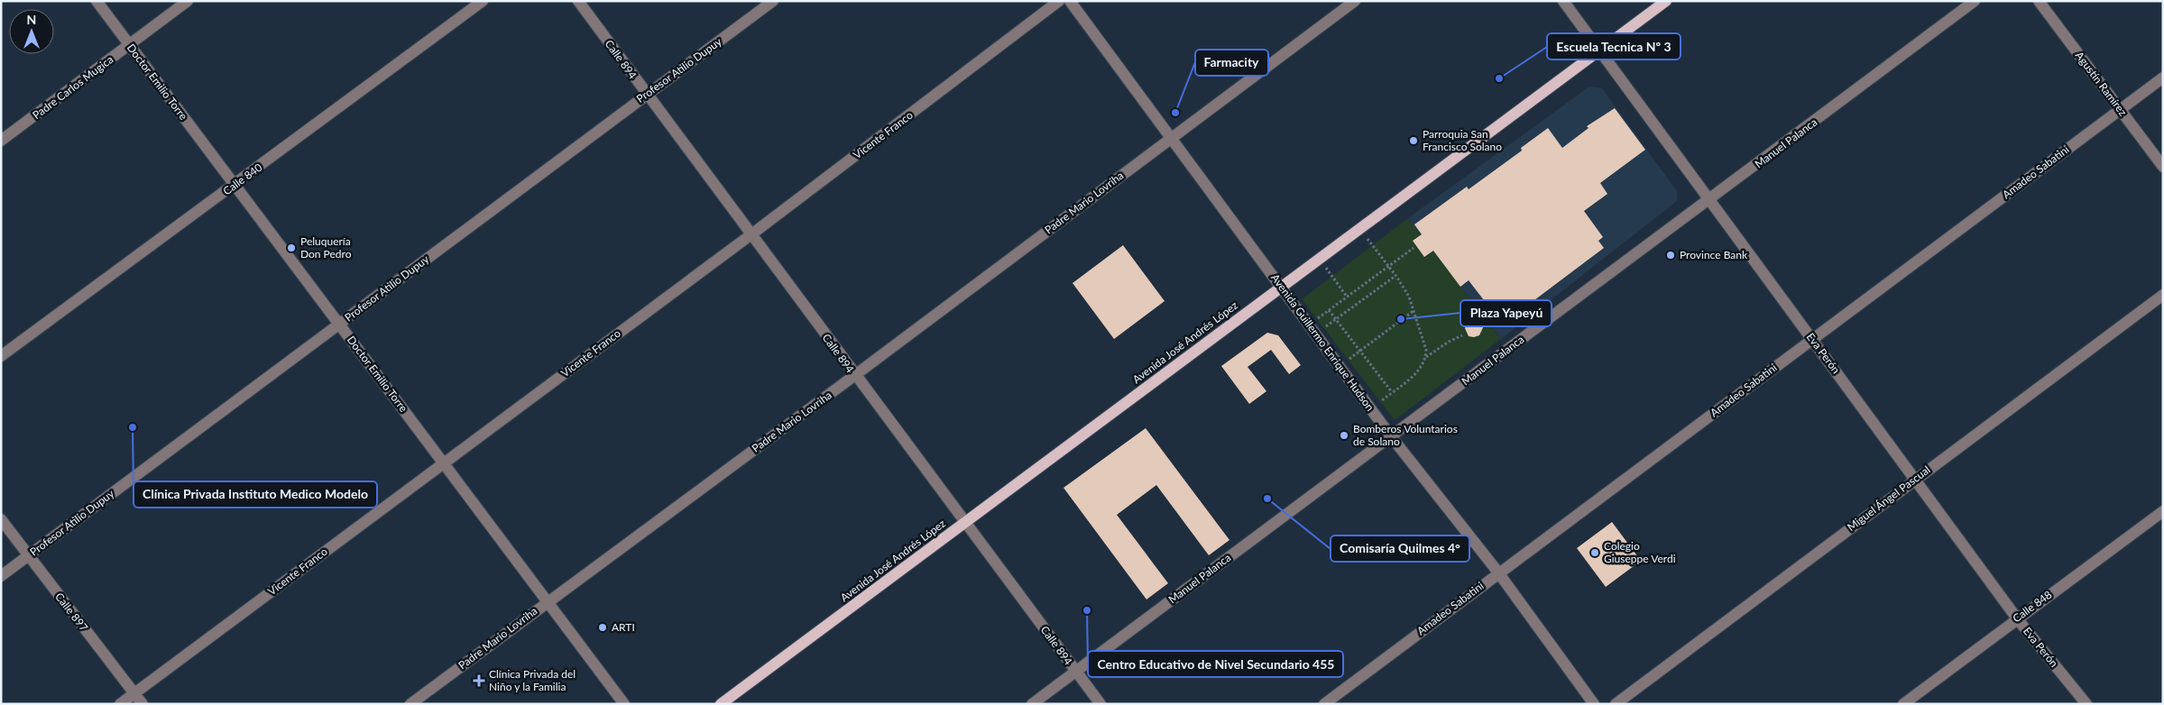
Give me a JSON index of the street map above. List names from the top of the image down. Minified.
{"streets":{"main road":["Avenida José Andrés López"],"street":["Calle 894","Profesor Atilio Dupuy","Doctor Emilio Torre","Agustín Ramírez","Padre Carlos Mugica","Vicente Franco","Manuel Palanca","Amadeo Sabatini","Calle 840","Padre Mario Lovriha","Avenida Guillermo Enrique Hudson","Eva Perón","Miguel Ángel Pascual","Calle 848","Calle 897"]},"crossings":[["Calle 894","Profesor Atilio Dupuy"],["Calle 894","Vicente Franco"],["Calle 894","Manuel Palanca"],["Calle 894","Padre Mario Lovriha"],["Calle 894","Avenida José Andrés López"],["Profesor Atilio Dupuy","Doctor Emilio Torre"],["Profesor Atilio Dupuy","Calle 897"],["Doctor Emilio Torre","Padre Carlos Mugica"],["Doctor Emilio Torre","Vicente Franco"],["Doctor Emilio Torre","Calle 840"],["Doctor Emilio Torre","Padre Mario Lovriha"],["Agustín Ramírez","Amadeo Sabatini"],["Vicente Franco","Calle 897"],["Manuel Palanca","Avenida Guillermo Enrique Hudson"],["Manuel Palanca","Eva Perón"],["Amadeo Sabatini","Avenida Guillermo Enrique Hudson"],["Amadeo Sabatini","Eva Perón"],["Padre Mario Lovriha","Avenida Guillermo Enrique Hudson"],["Avenida José Andrés López","Avenida Guillermo Enrique Hudson"],["Avenida José Andrés López","Eva Perón"],["Eva Perón","Miguel Ángel Pascual"],["Eva Perón","Calle 848"]],"places":{"other":["Escuela Tecnica Nº 3","Farmacity","Parroquia San Francisco Solano","Peluquería Don Pedro","Province Bank","Plaza Yapeyú","Clínica Privada Instituto Medico Modelo","Bomberos Voluntarios de Solano","Comisaría Quilmes 4°","Colegio Giuseppe Verdi","Centro Educativo de Nivel Secundario 455","ARTI"],"health":["Clínica Privada del Niño y la Familia"]},"north":"top"}
